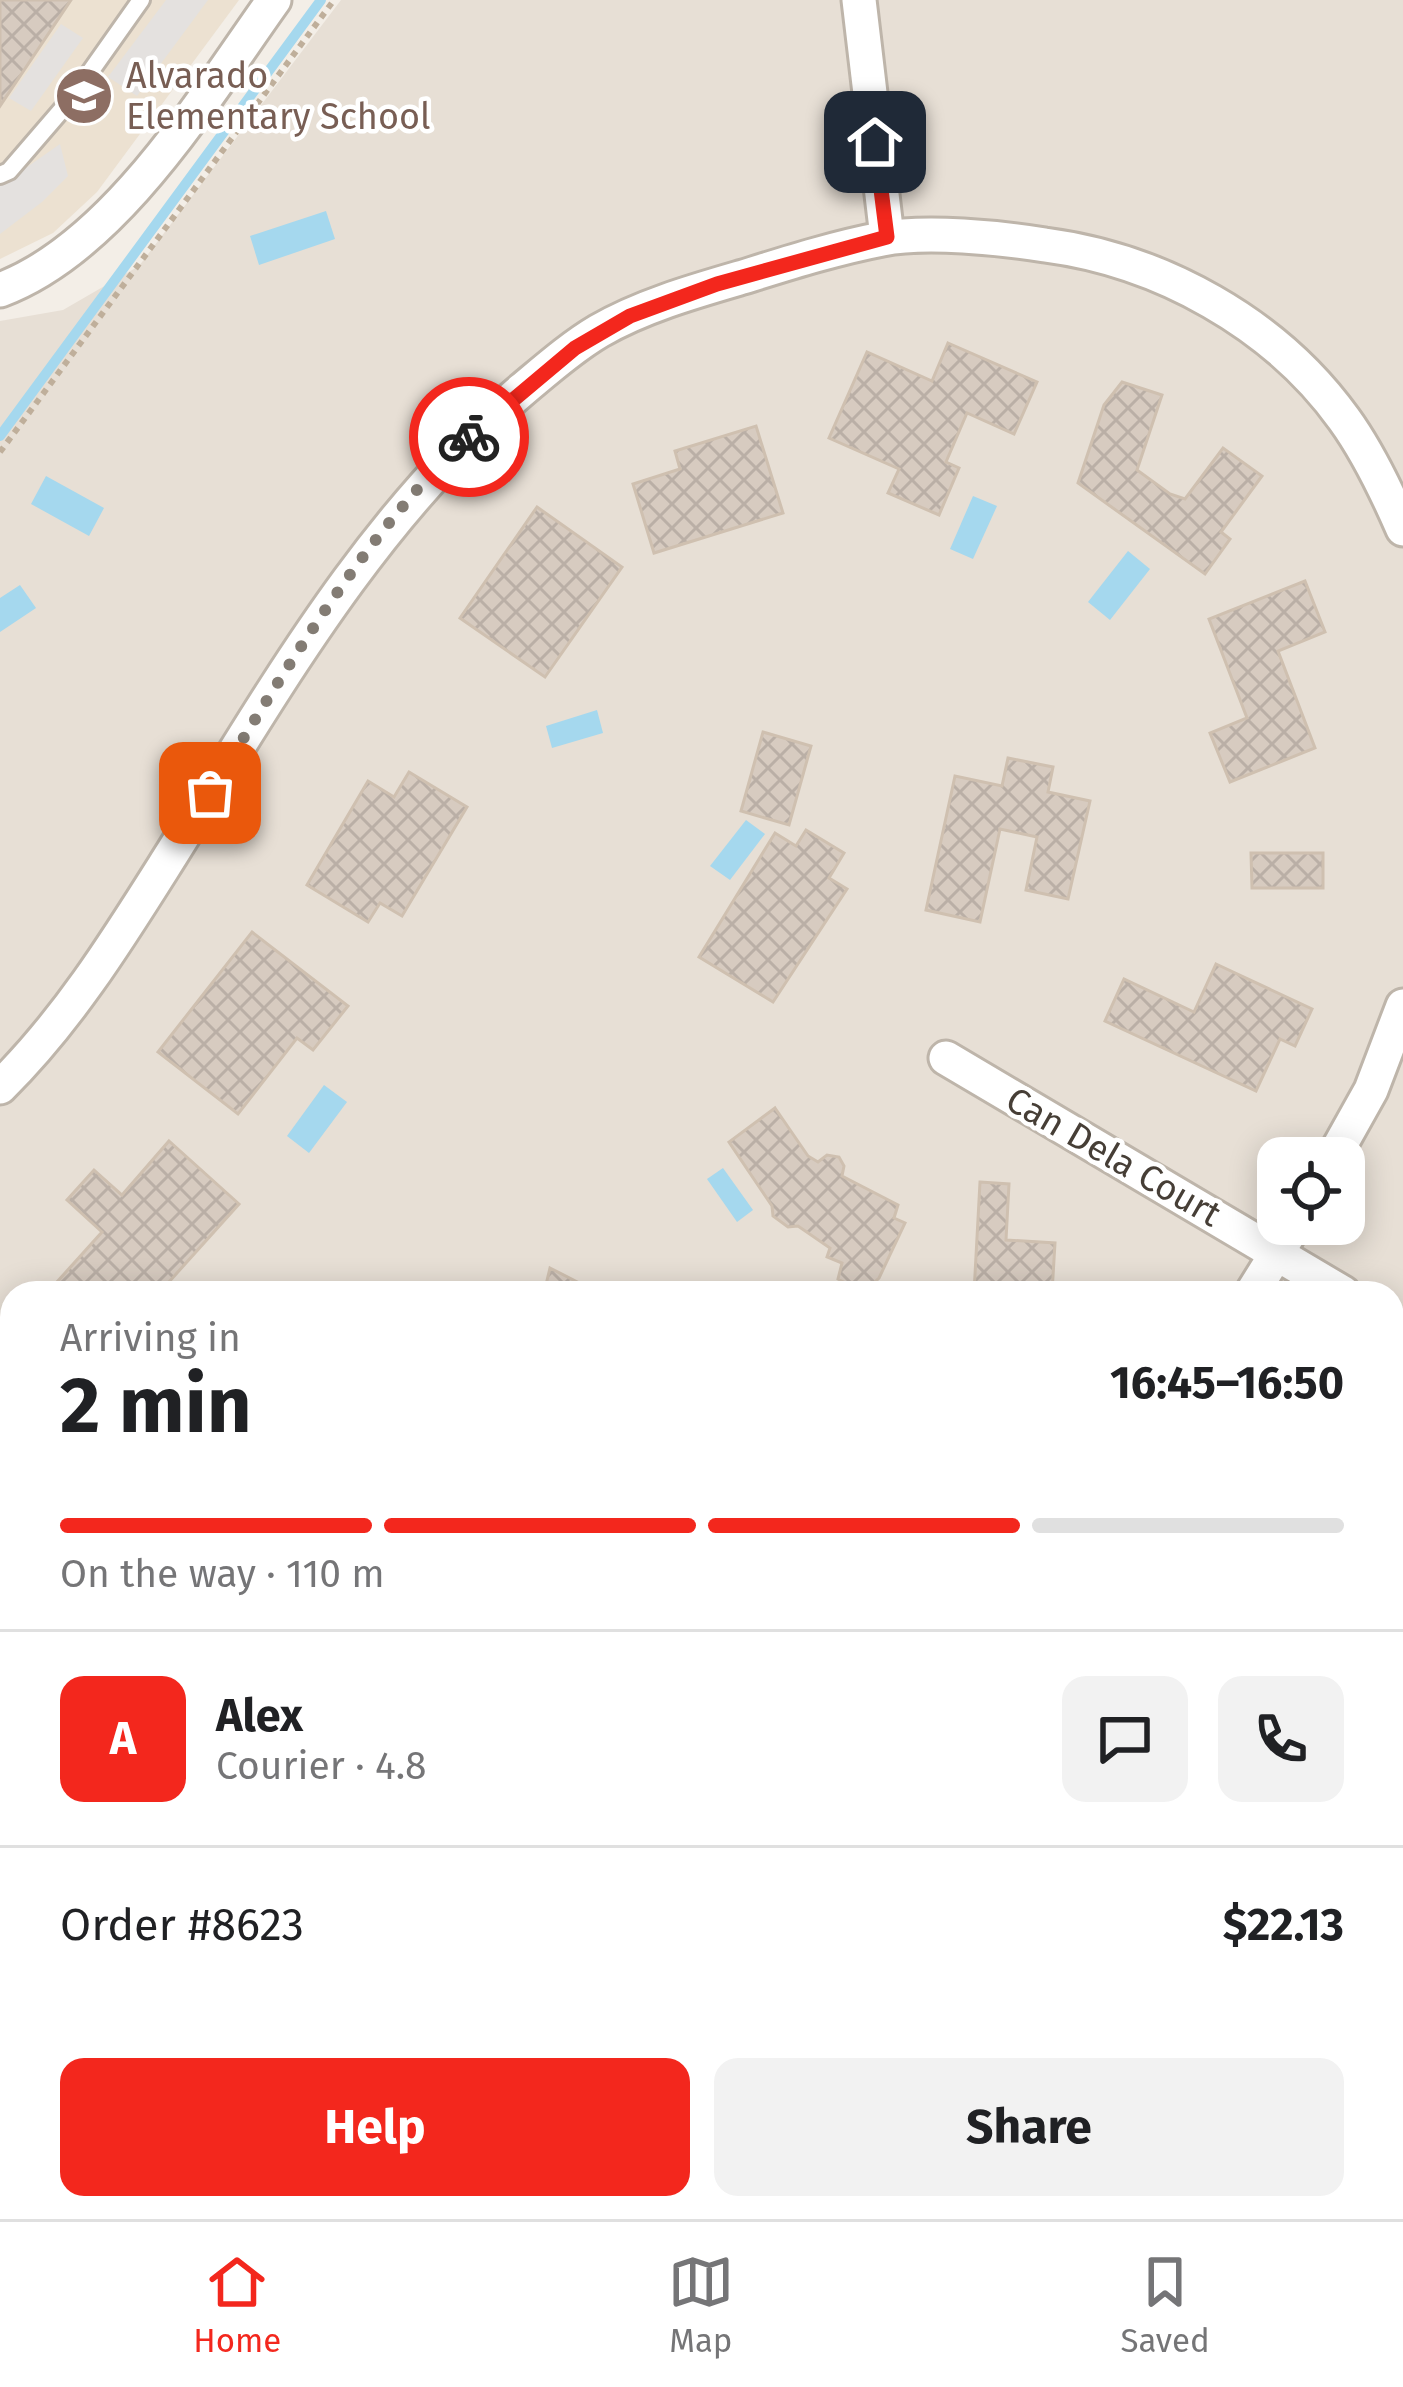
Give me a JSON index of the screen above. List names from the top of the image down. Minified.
{"streets":{"street":["Can Dela Court"]},"places":{"school or university":["Alvarado Elementary School"]},"page":{"heading":["2 min","Arriving in","16:45–16:50"],"panel":["Alex","Courier · 4.8","Order #8623","$22.13"],"bar":"On the way · 110 m","round":"A","buttons":["Help","Share"],"tabs":["Home","Map","Saved"]}}
